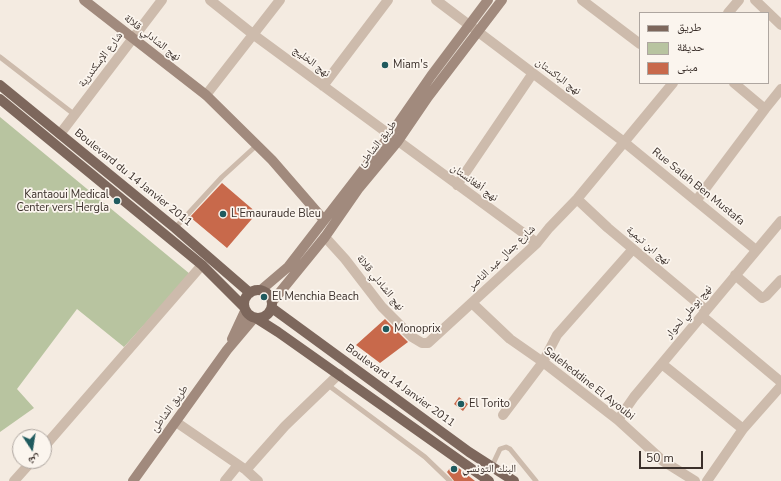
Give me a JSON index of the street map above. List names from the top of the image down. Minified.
{"streets":{"main road":["Boulevard du 14 Janvier 2011","Boulevard 14 Janvier 2011"],"street":["نهج الشادلي قلالة","شارع الإسكندرية","نهج الخليج","نهج الباكستان","طريق الشاطئ","نهج أفغانستان","Rue Salah Ben Mustafa","نهج ابن تيمية","شارع جمال عبد الناصر","نهج بوعلي لحوار","Saleheddine El Ayoubi"]},"crossings":[["نهج الشادلي قلالة","شارع الإسكندرية"],["نهج الشادلي قلالة","طريق الشاطئ"],["نهج الشادلي قلالة","شارع جمال عبد الناصر"],["شارع الإسكندرية","Boulevard du 14 Janvier 2011"],["نهج الخليج","طريق الشاطئ"],["نهج الخليج","نهج أفغانستان"],["نهج الباكستان","طريق الشاطئ"],["نهج الباكستان","Rue Salah Ben Mustafa"],["نهج الباكستان","شارع جمال عبد الناصر"],["طريق الشاطئ","Boulevard du 14 Janvier 2011"],["طريق الشاطئ","نهج أفغانستان"],["طريق الشاطئ","Boulevard 14 Janvier 2011"],["Boulevard du 14 Janvier 2011","Boulevard 14 Janvier 2011"],["نهج أفغانستان","شارع جمال عبد الناصر"],["Rue Salah Ben Mustafa","شارع جمال عبد الناصر"],["Rue Salah Ben Mustafa","نهج بوعلي لحوار"],["نهج ابن تيمية","شارع جمال عبد الناصر"],["نهج ابن تيمية","نهج بوعلي لحوار"],["شارع جمال عبد الناصر","Saleheddine El Ayoubi"],["نهج بوعلي لحوار","Saleheddine El Ayoubi"]],"places":["Miam's","Kantaoui Medical Center vers Hergla","L'Emauraude Bleu","El Menchia Beach","Monoprix","El Torito","البنك التونسي"],"legend":["طريق","حديقة","مبنى"],"scale_bar":"50 m","north":"bottom"}
